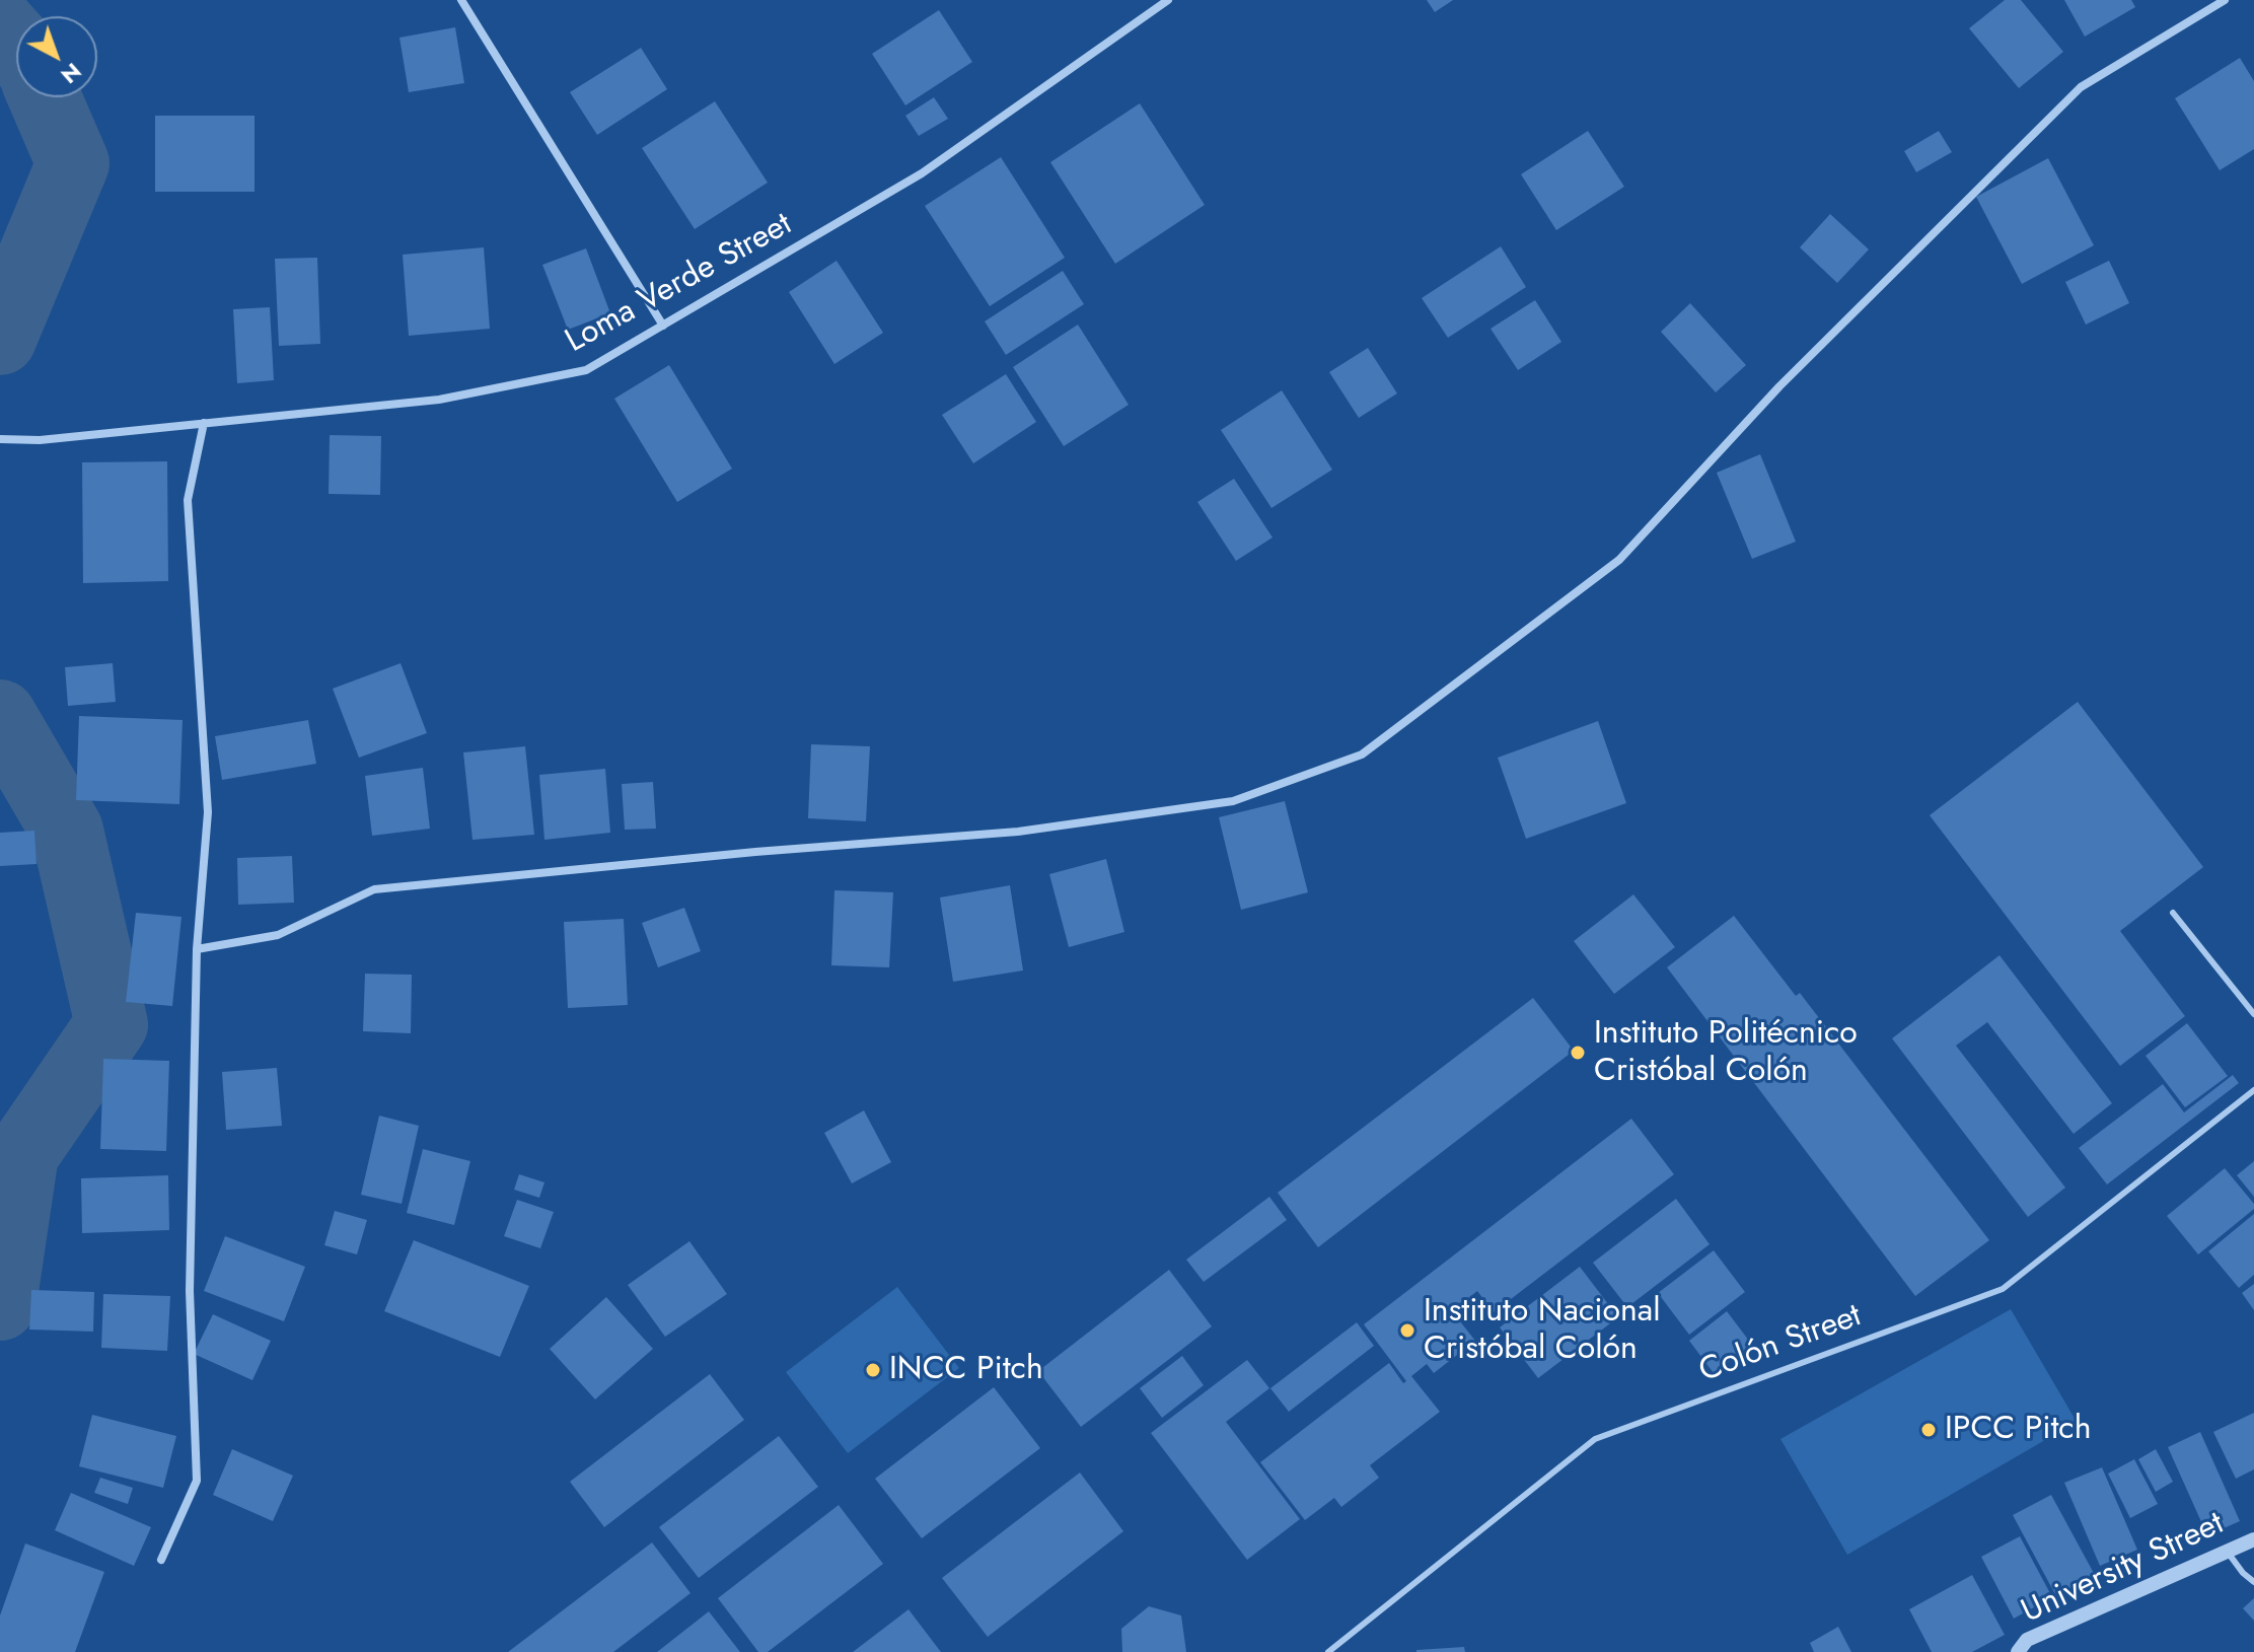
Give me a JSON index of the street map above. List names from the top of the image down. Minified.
{"streets":{"street":["Loma Verde Street","University Street"],"lane":["Colón Street"]},"places":["Instituto Politécnico Cristóbal Colón","Instituto Nacional Cristóbal Colón","INCC Pitch","IPCC Pitch"],"north":"bottom right"}
